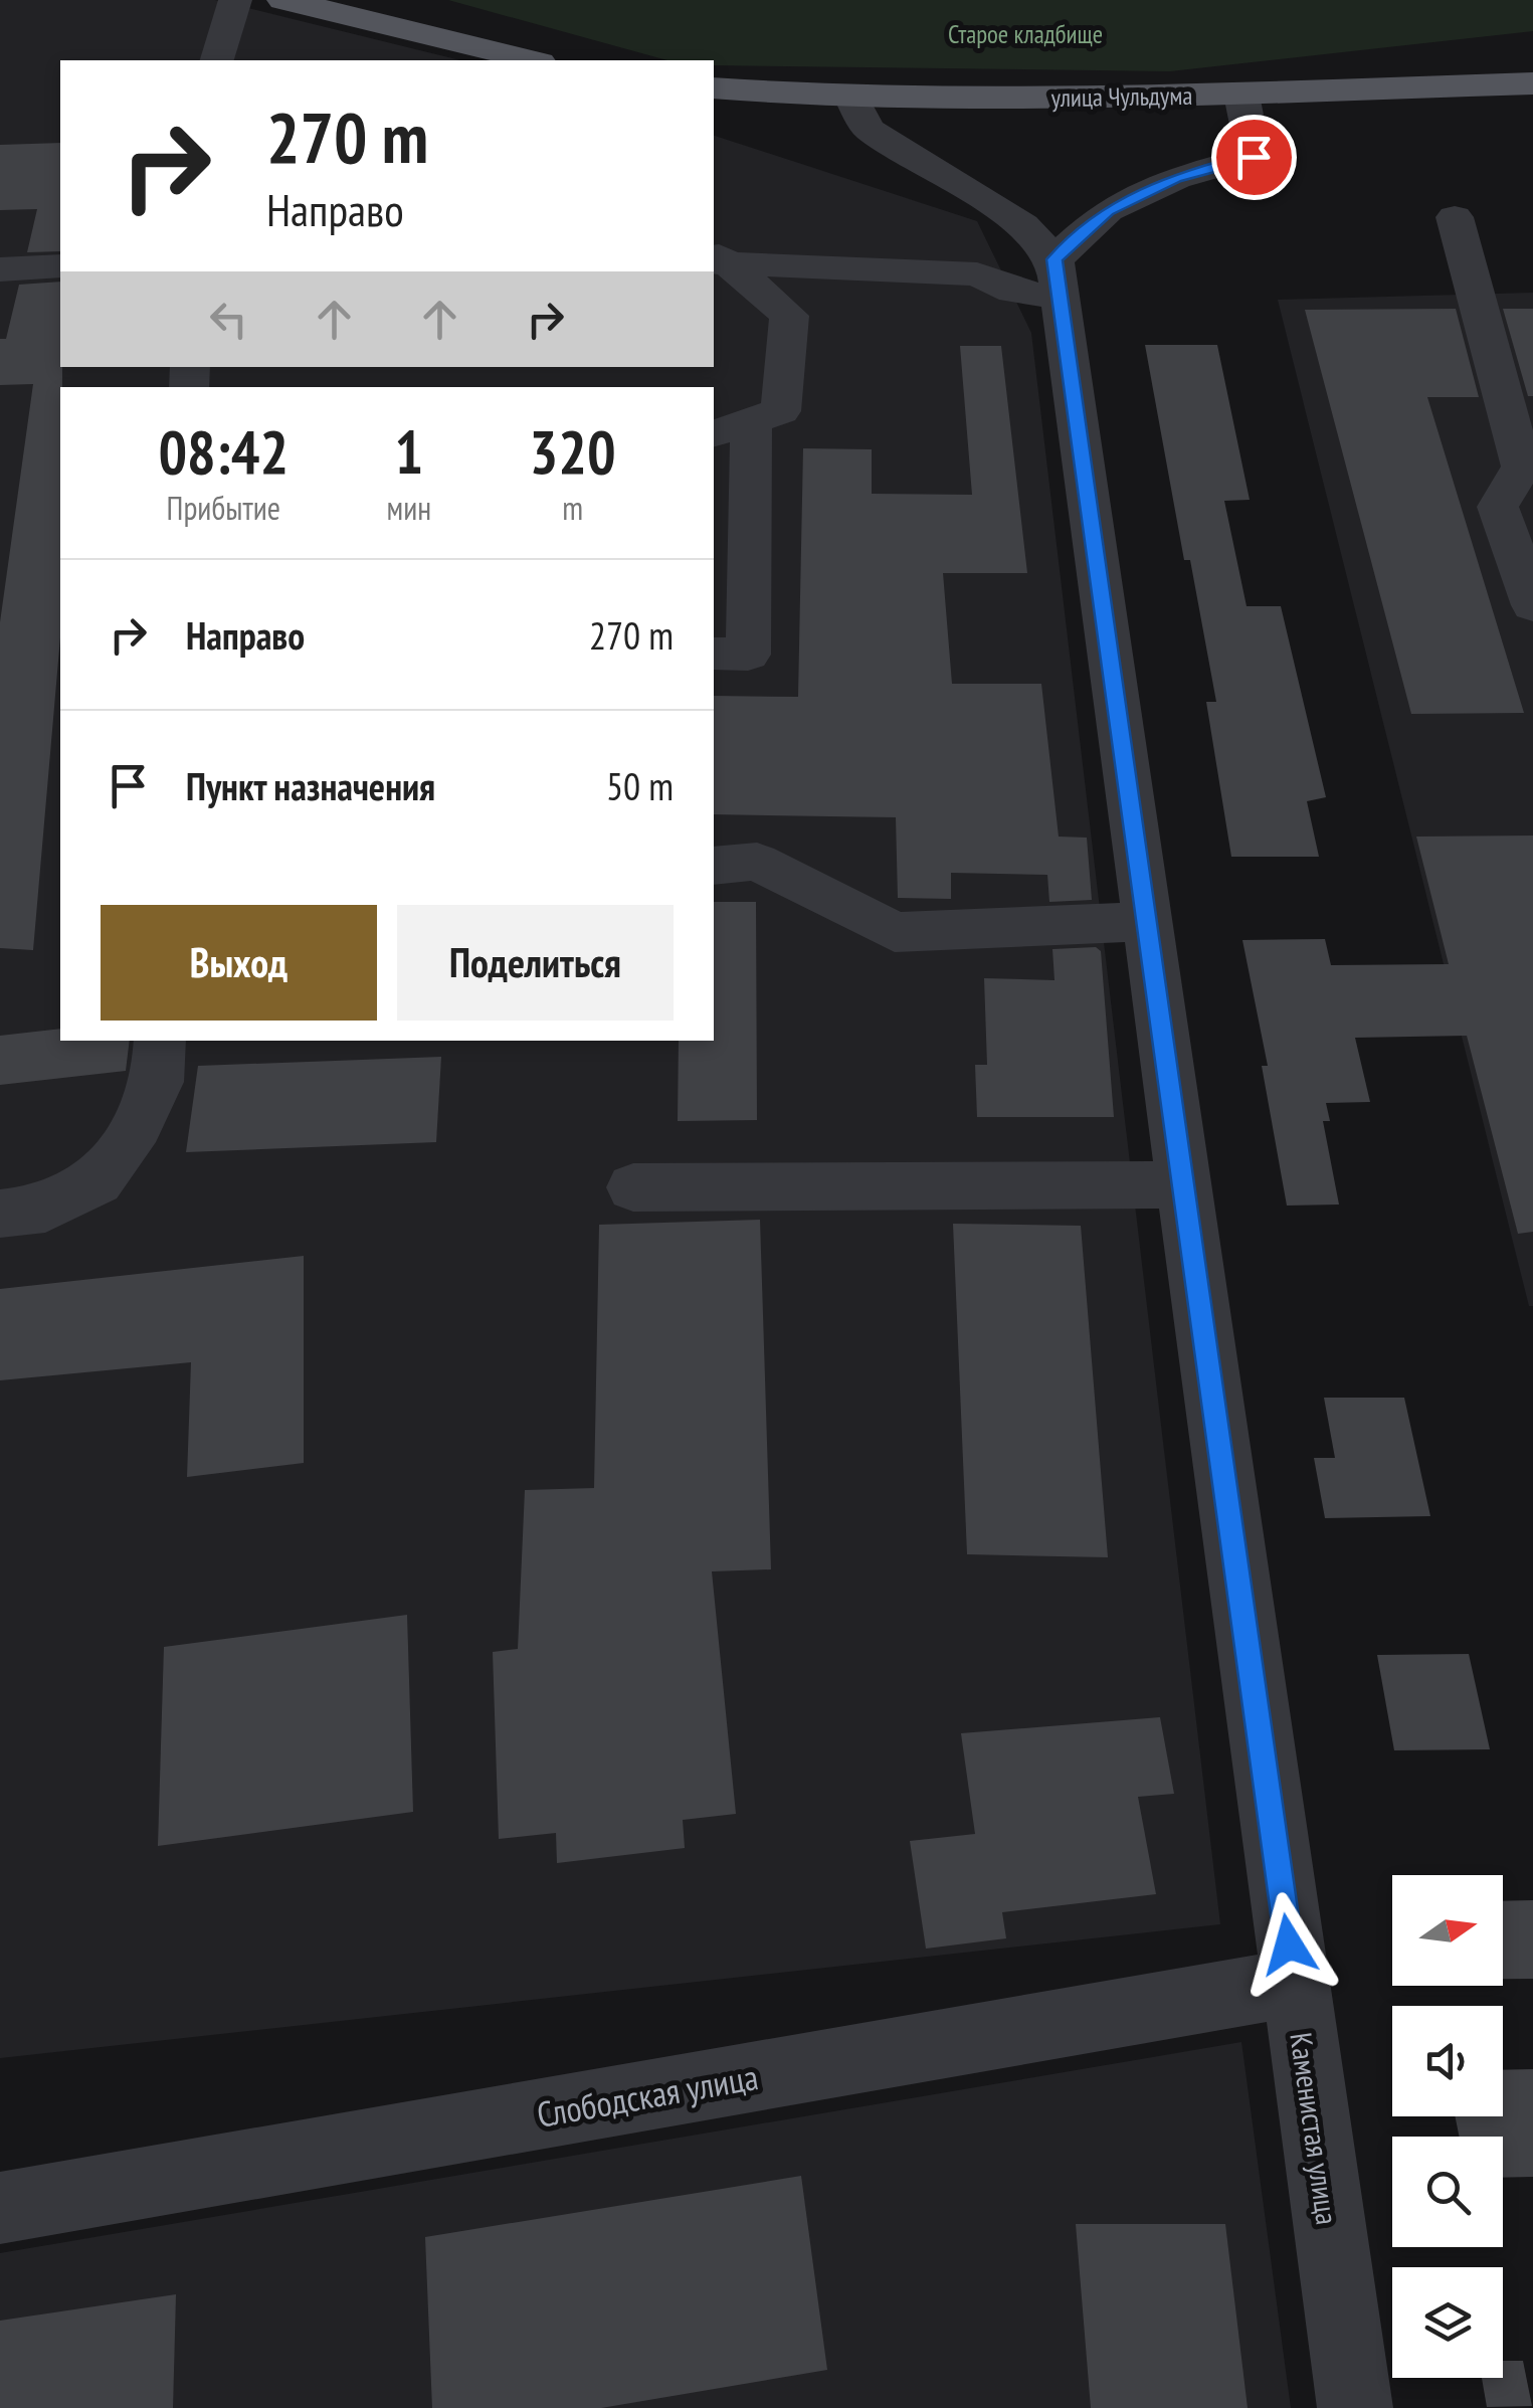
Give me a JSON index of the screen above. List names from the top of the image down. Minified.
{"streets":{"main road":["улица Чульдума"],"street":["Слободская улица","Каменистая улица"]},"crossings":[["Слободская улица","Каменистая улица"]],"parks":["Старое кладбище"],"north":"right","page":{"turn":["270 m","Направо"],"eta":["08:42","Прибытие","1","мин","320","m"],"list":[{"name":"Направо","value":"270 m"},{"name":"Пункт назначения","value":"50 m"}],"buttons":["Выход","Поделиться"]}}
